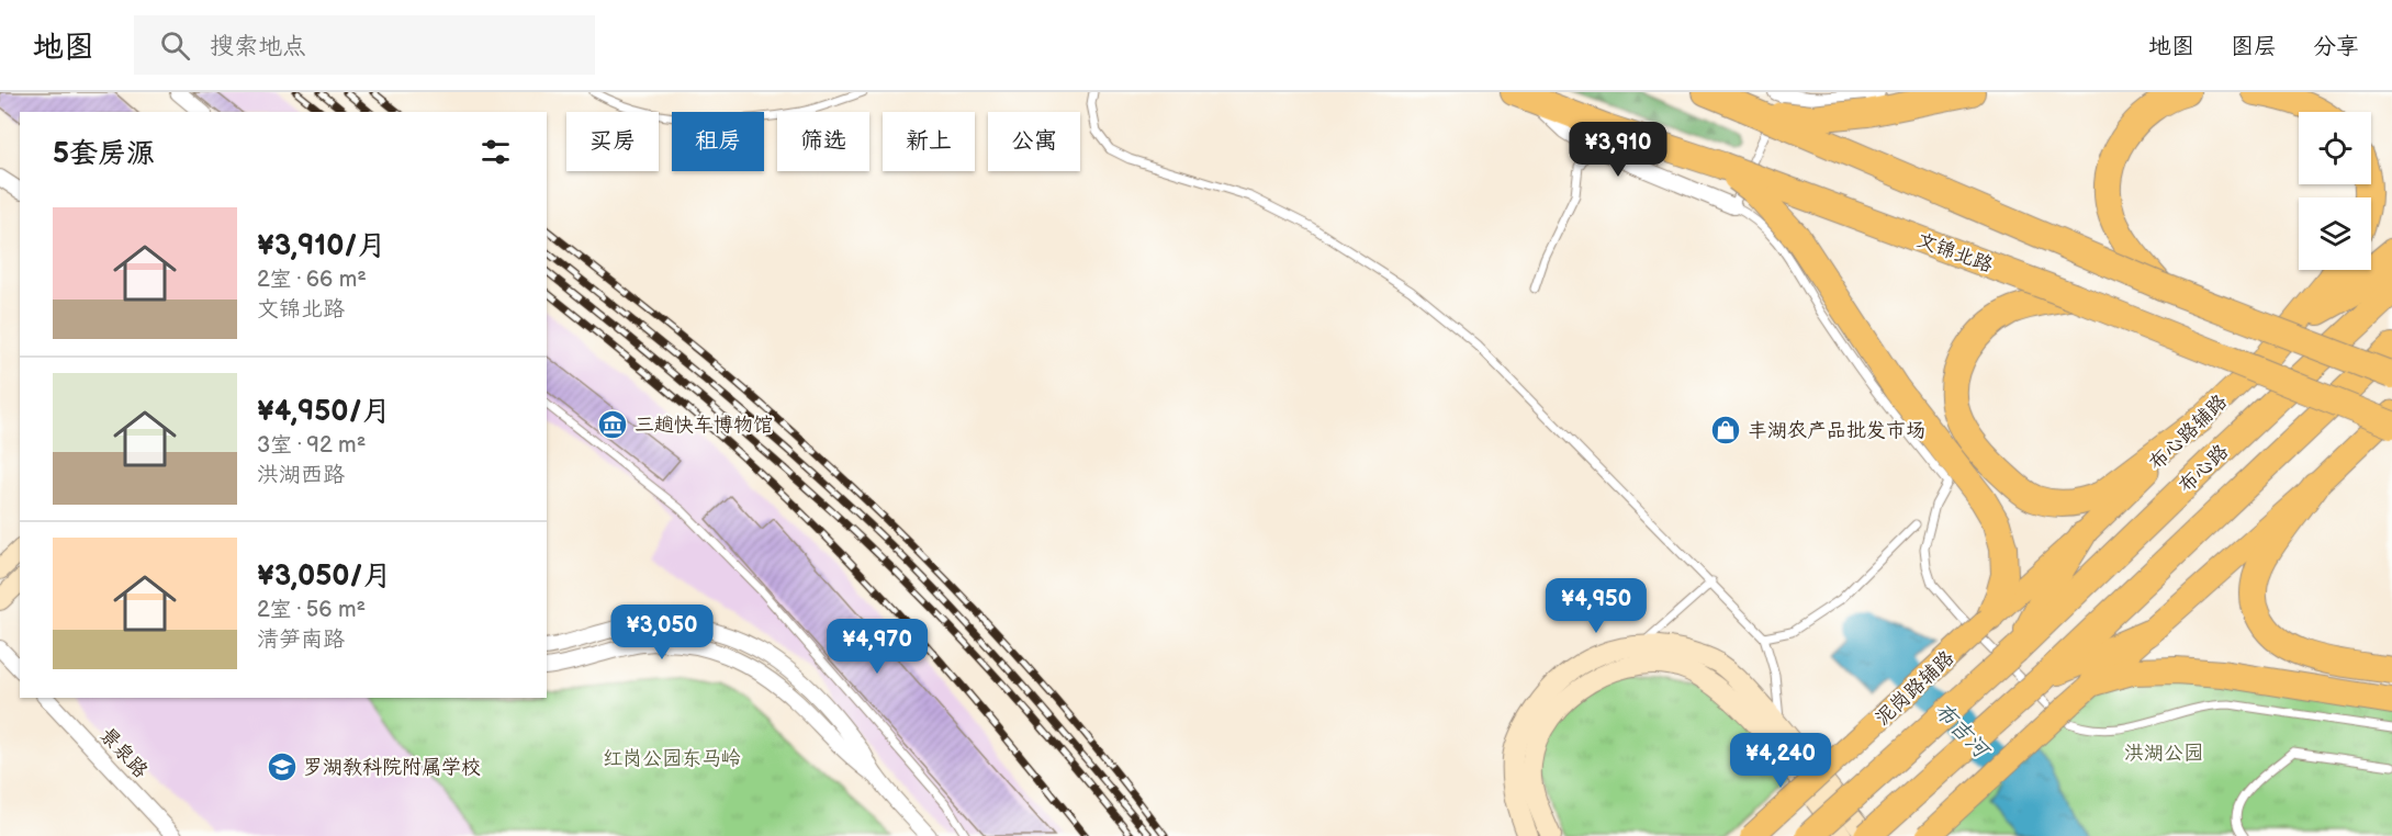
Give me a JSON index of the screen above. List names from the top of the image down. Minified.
{"streets":{"highway":["文锦北路","布心路"],"main road":["布心路辅路","泥岗路辅路"],"street":["景泉路"]},"crossings":[["布心路辅路","泥岗路辅路"]],"water":["布吉河"],"parks":["洪湖公园","红岗公园东马岭"],"places":{"museum":["三趟快车博物馆"],"shop":["丰湖农产品批发市场"],"school or university":["罗湖教科院附属学校"]},"page":{"header":"地图","search":"搜索地点","nav":["地图","图层","分享"],"chip":["买房","租房","筛选","新上","公寓"],"heading":"5套房源","price":["¥3,910","¥4,950","¥3,050","¥4,970","¥4,240"],"list":[{"name":"¥3,910/月","note":"2室 · 66 m² · 文锦北路"},{"name":"¥4,950/月","note":"3室 · 92 m² · 洪湖西路"},{"name":"¥3,050/月","note":"2室 · 56 m² · 清笋南路"}]}}
